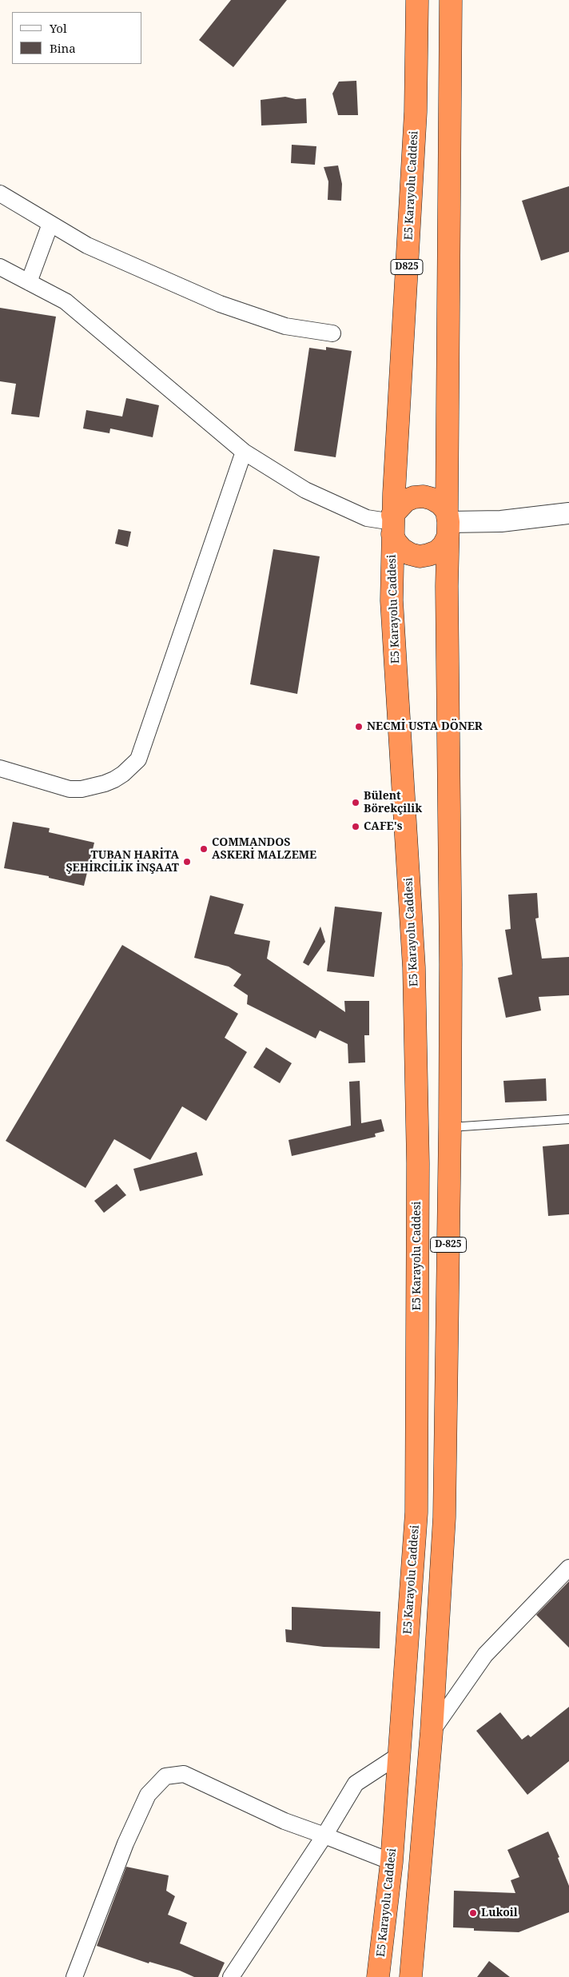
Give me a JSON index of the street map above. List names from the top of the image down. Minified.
{"streets":{"highway":["E5 Karayolu Caddesi","D825","D-825"]},"crossings":[["E5 Karayolu Caddesi","D-825"]],"places":["NECMİ USTA DÖNER","Bülent Börekçilik","CAFE's","COMMANDOS ASKERİ MALZEME","TUBAN HARİTA ŞEHİRCİLİK İNŞAAT","Lukoil"],"legend":["Yol","Bina"]}
